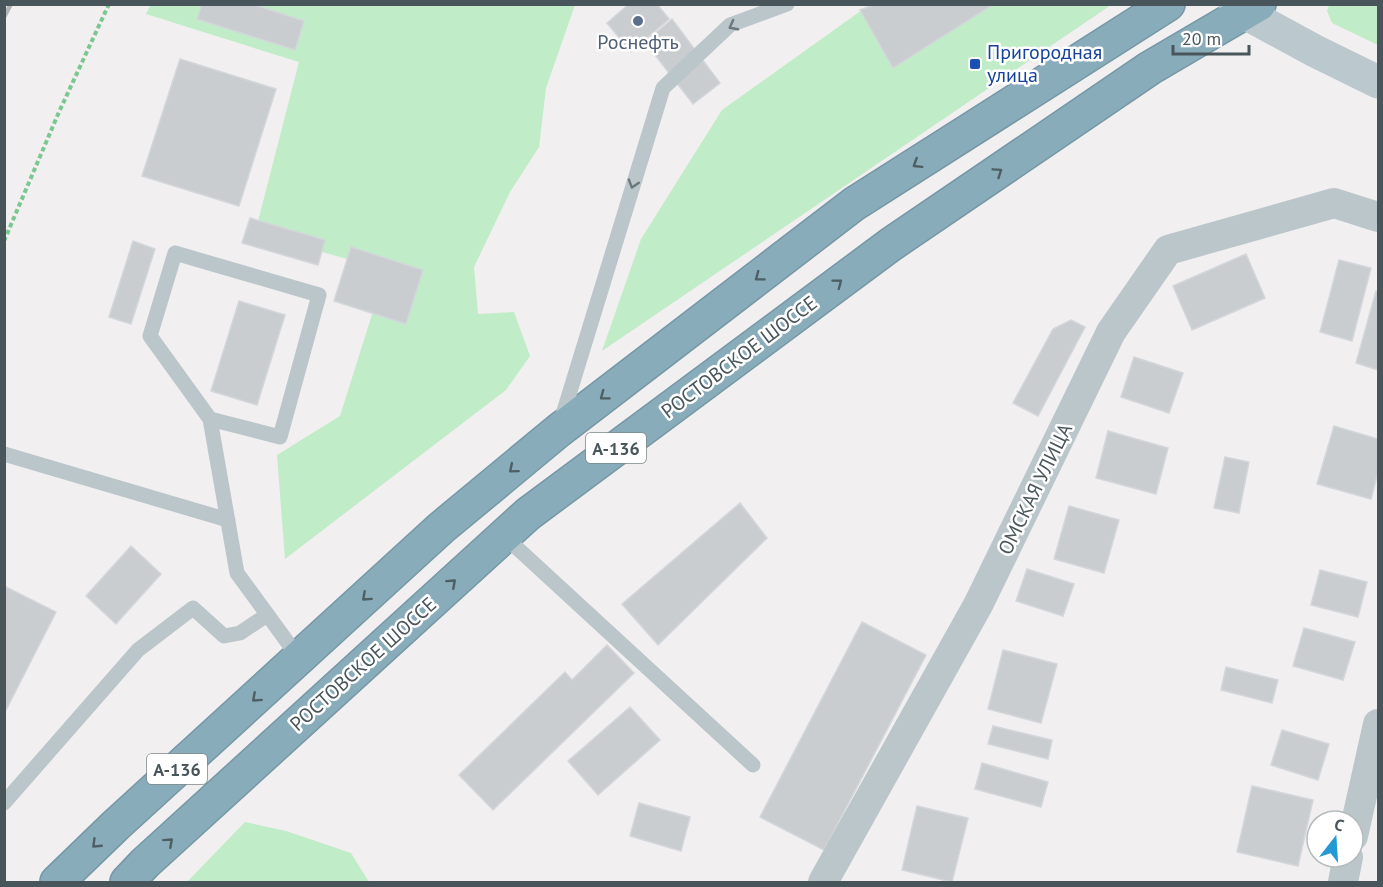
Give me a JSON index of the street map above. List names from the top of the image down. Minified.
{"streets":{"highway":["РОСТОВСКОЕ ШОССЕ","А-136"],"street":["ОМСКАЯ УЛИЦА"]},"places":{"other":["Роснефть"],"transit":["Пригородная улица"]},"scale_bar":"20 m","north":"top"}
